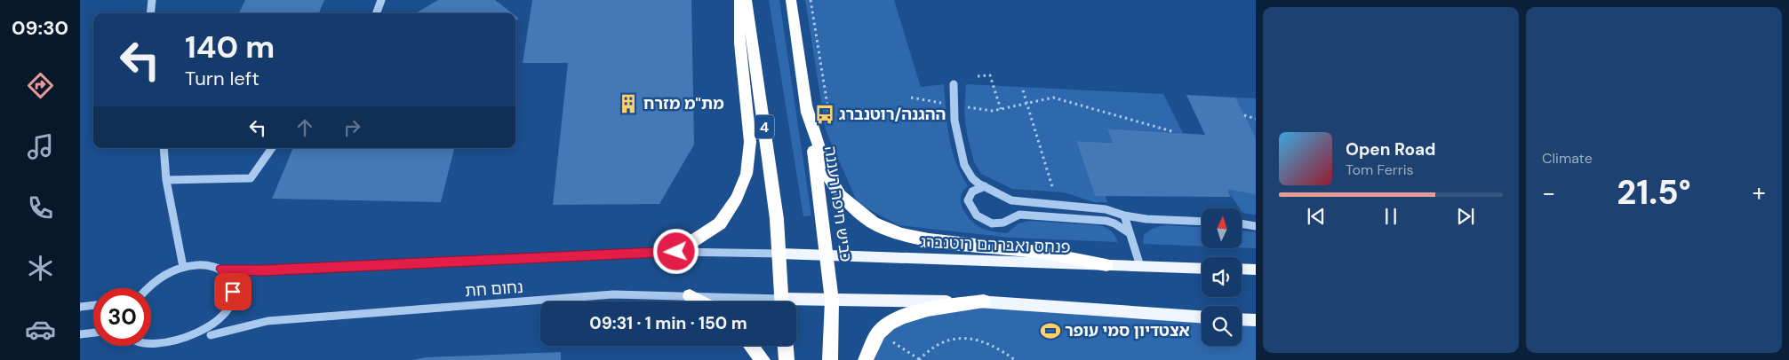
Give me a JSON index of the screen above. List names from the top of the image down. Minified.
{"streets":{"highway":["4","כביש חיפה רעננה"],"main road":["פנחס ואברהם רוטנברג"],"street":["נחום חת"]},"crossings":[["4","פנחס ואברהם רוטנברג"],["4","נחום חת"],["כביש חיפה רעננה","פנחס ואברהם רוטנברג"],["פנחס ואברהם רוטנברג","נחום חת"]],"places":{"building":["מת\"מ מזרח"],"bus stop":["ההגנה/רוטנברג"],"sports":["אצטדיון סמי עופר"]},"north":"top","page":{"tabs":"09:30","tile":"Climate","turn":["140 m","Turn left"],"song":["Open Road","Tom Ferris"],"heat":["−","21.5°","+"],"limit":"30","trip":"09:31 · 1 min · 150 m"}}
